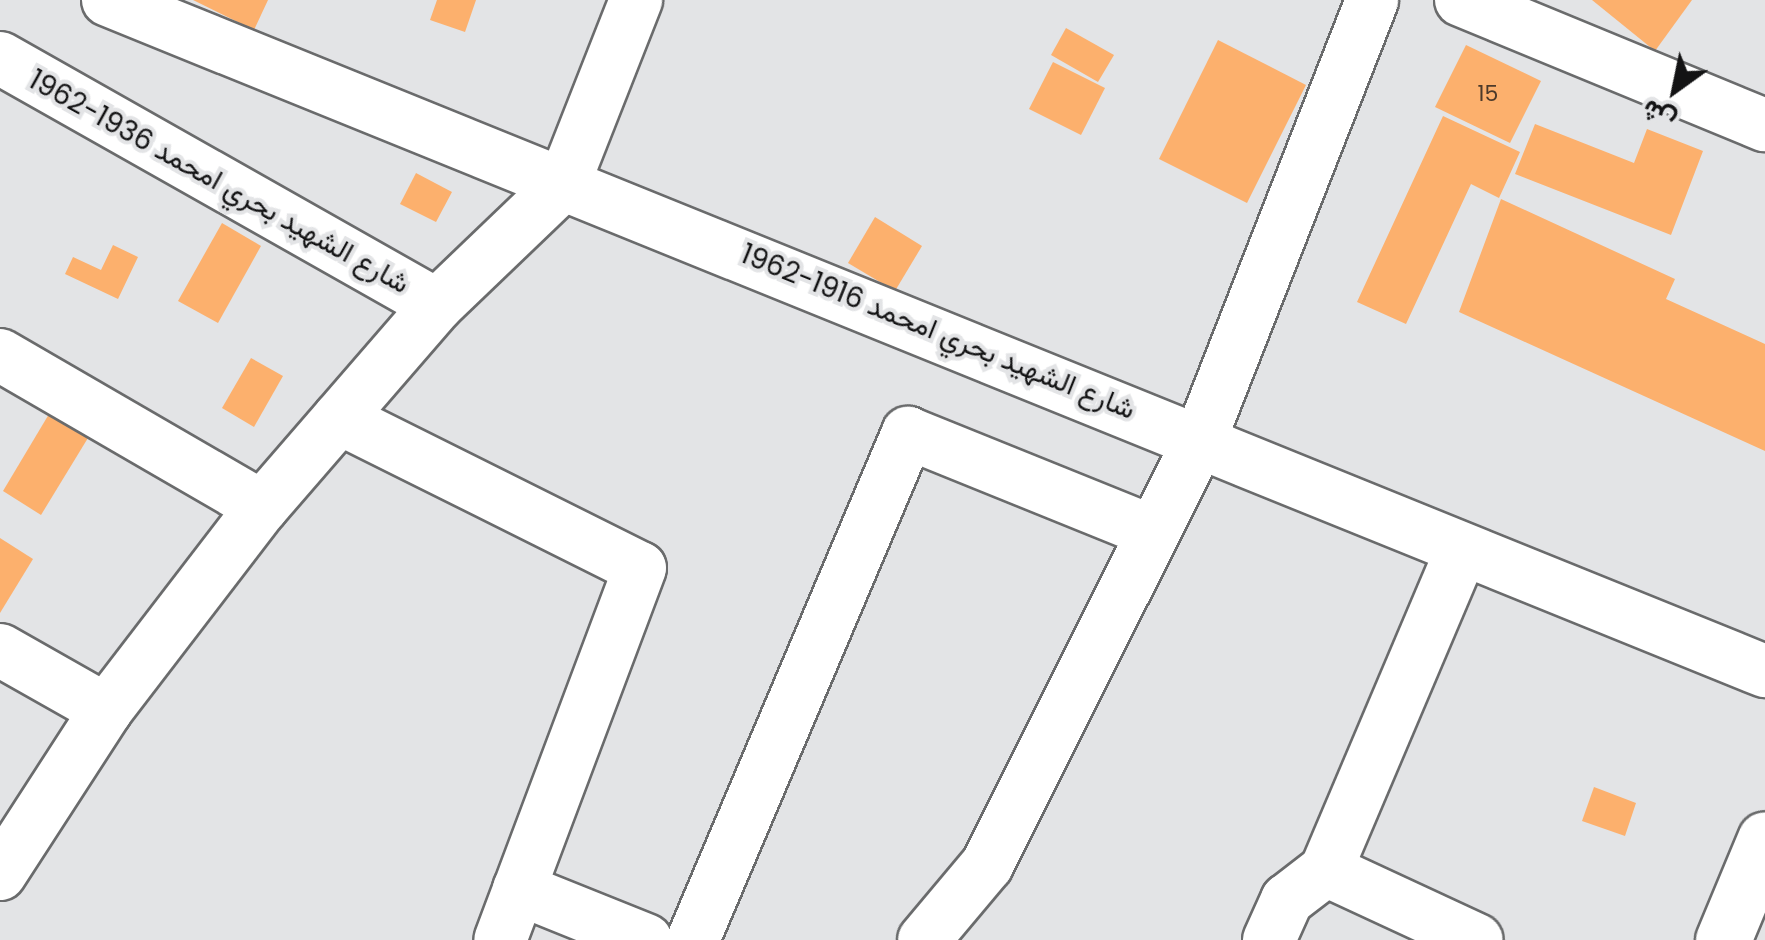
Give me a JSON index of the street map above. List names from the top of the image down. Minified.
{"streets":{"street":["شارع الشهيد بحري امحمد 1936-1962","شارع الشهيد بحري امحمد 1916-1962"]},"house_numbers":["15"],"north":"bottom left"}
